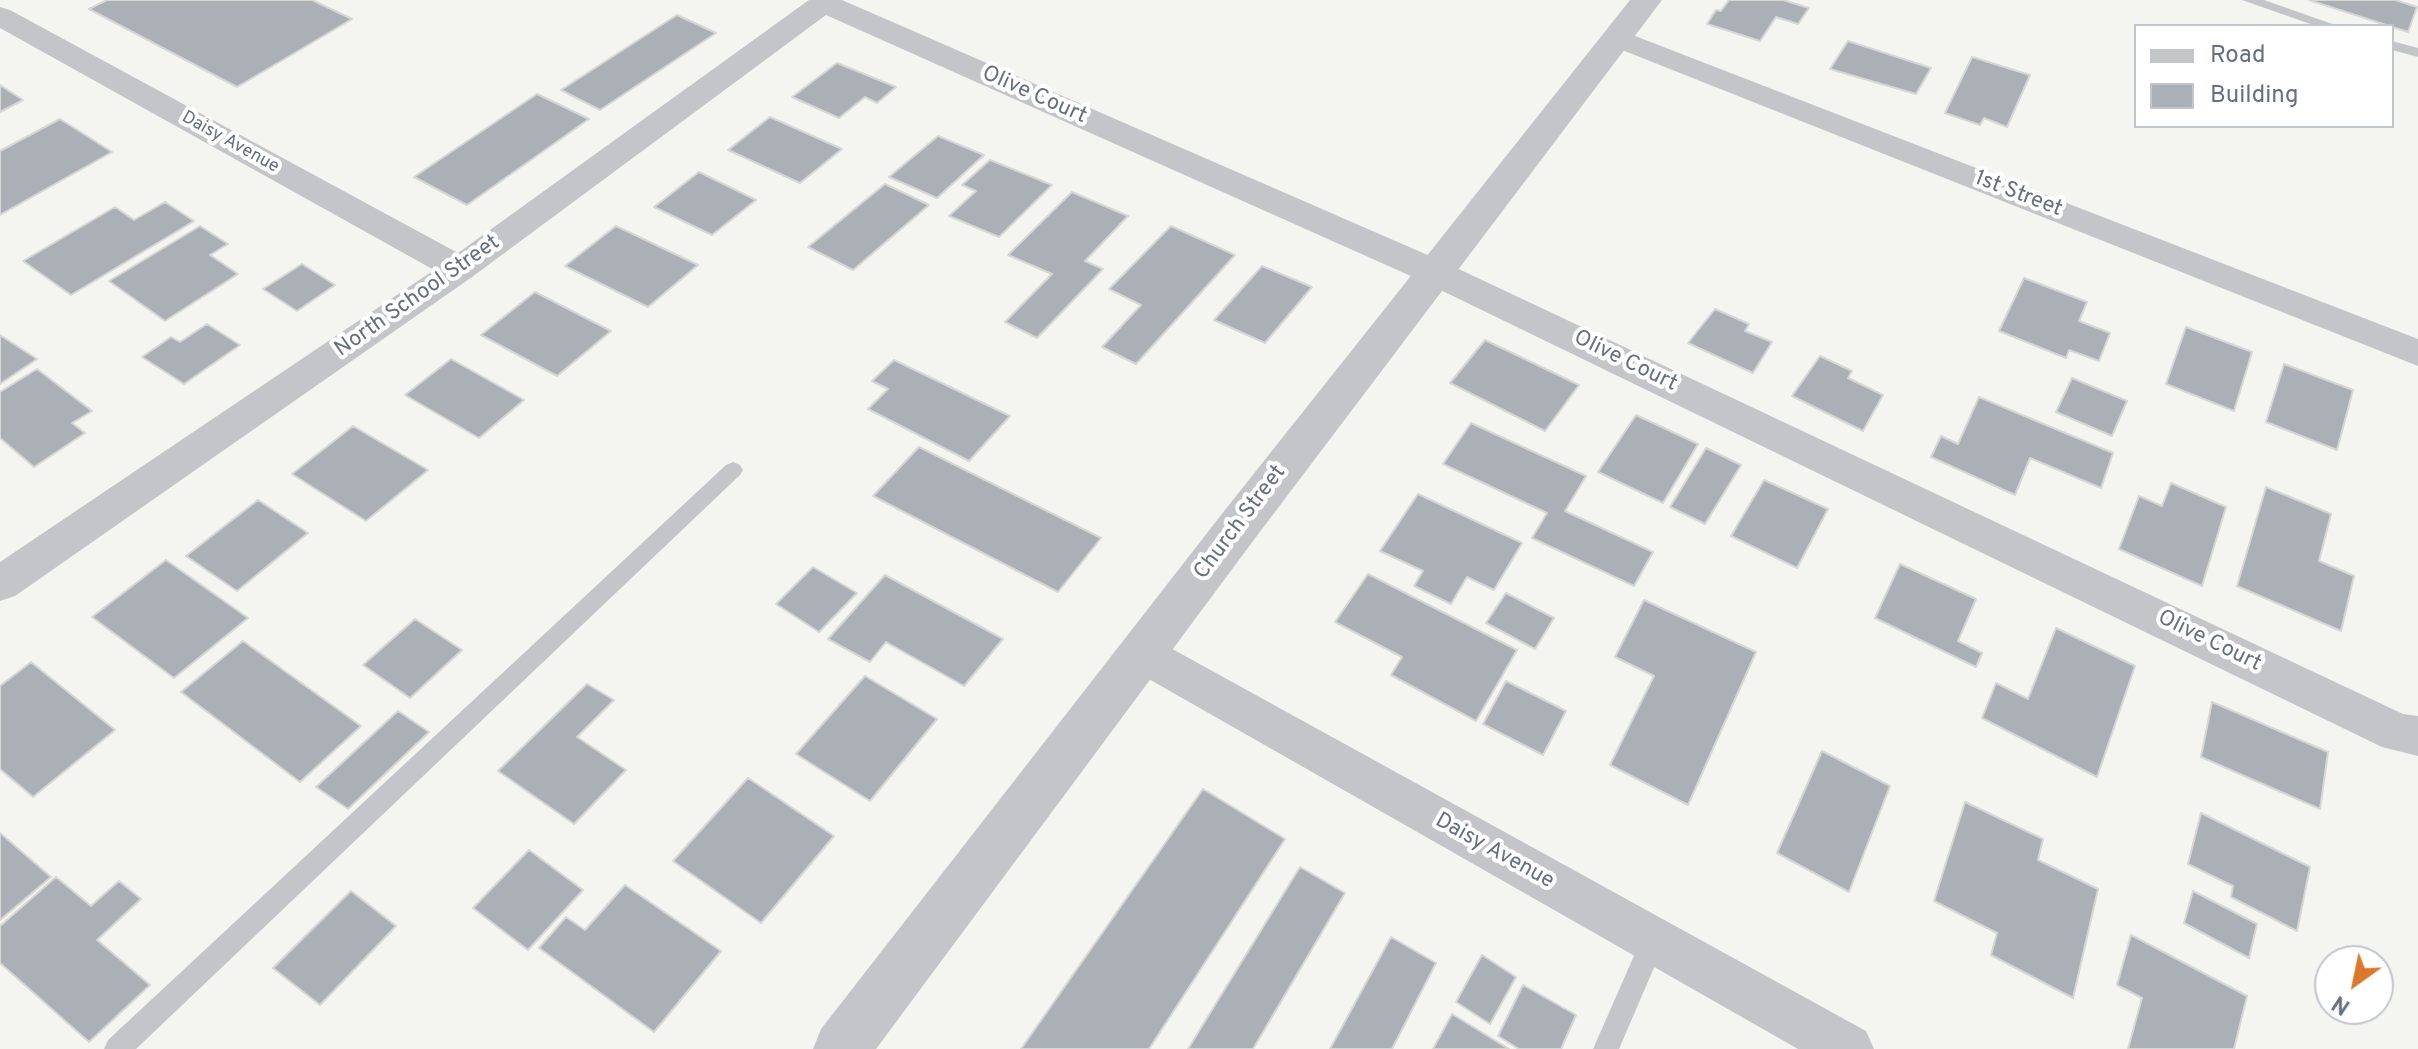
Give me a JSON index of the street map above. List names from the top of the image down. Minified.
{"streets":{"street":["Olive Court","Daisy Avenue","1st Street","North School Street","Church Street"]},"crossings":[["Olive Court","North School Street"],["Olive Court","Church Street"],["Daisy Avenue","North School Street"],["Daisy Avenue","Church Street"],["1st Street","Church Street"]],"legend":["Road","Building"],"north":"bottom left"}
